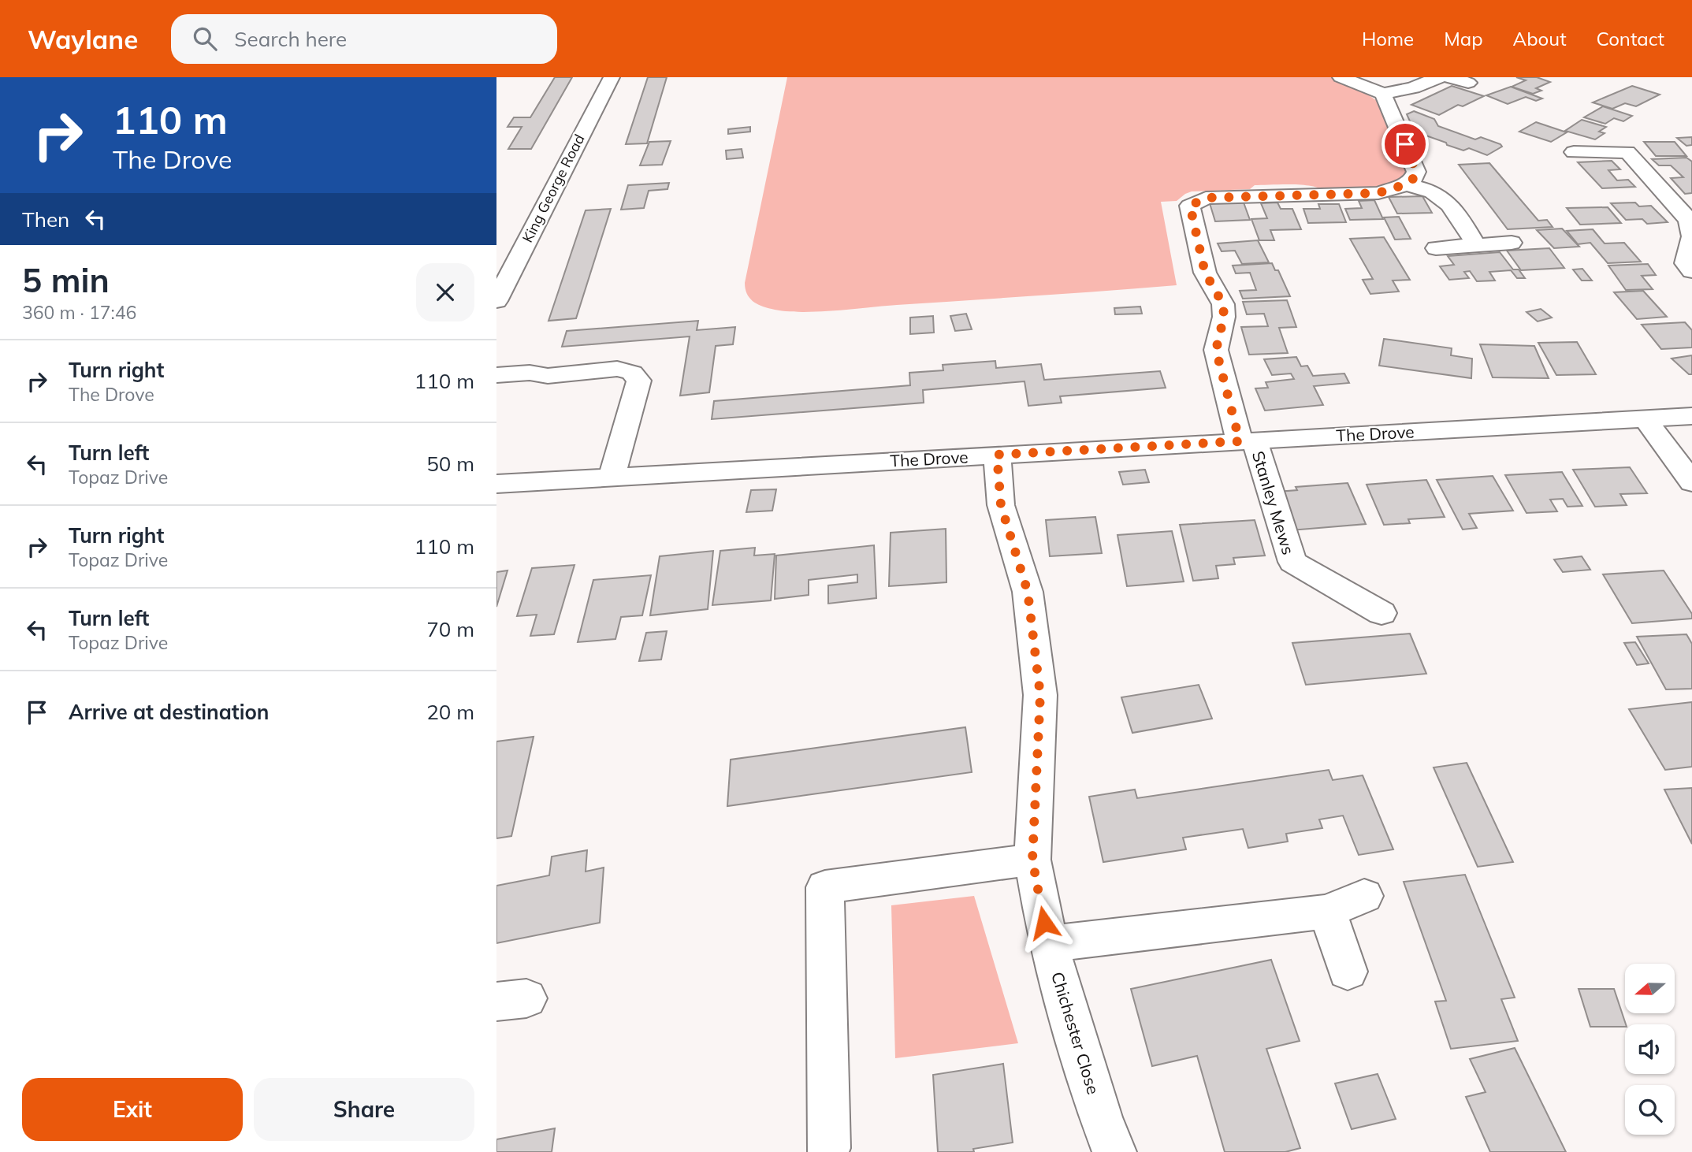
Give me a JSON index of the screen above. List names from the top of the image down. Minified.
{"streets":{"street":["King George Road","The Drove","Stanley Mews","Chichester Close"]},"crossings":[["The Drove","Stanley Mews"],["The Drove","Chichester Close"]],"north":"left","page":{"header":"Waylane","search":"Search here","nav":["Home","Map","About","Contact"],"turn":["110 m","The Drove"],"then":"Then","heading":["5 min","360 m · 17:46"],"list":[{"name":"Turn right","note":"The Drove","value":"110 m"},{"name":"Turn left","note":"Topaz Drive","value":"50 m"},{"name":"Turn right","note":"Topaz Drive","value":"110 m"},{"name":"Turn left","note":"Topaz Drive","value":"70 m"},{"name":"Arrive at destination","value":"20 m"}],"buttons":["Exit","Share"]}}
